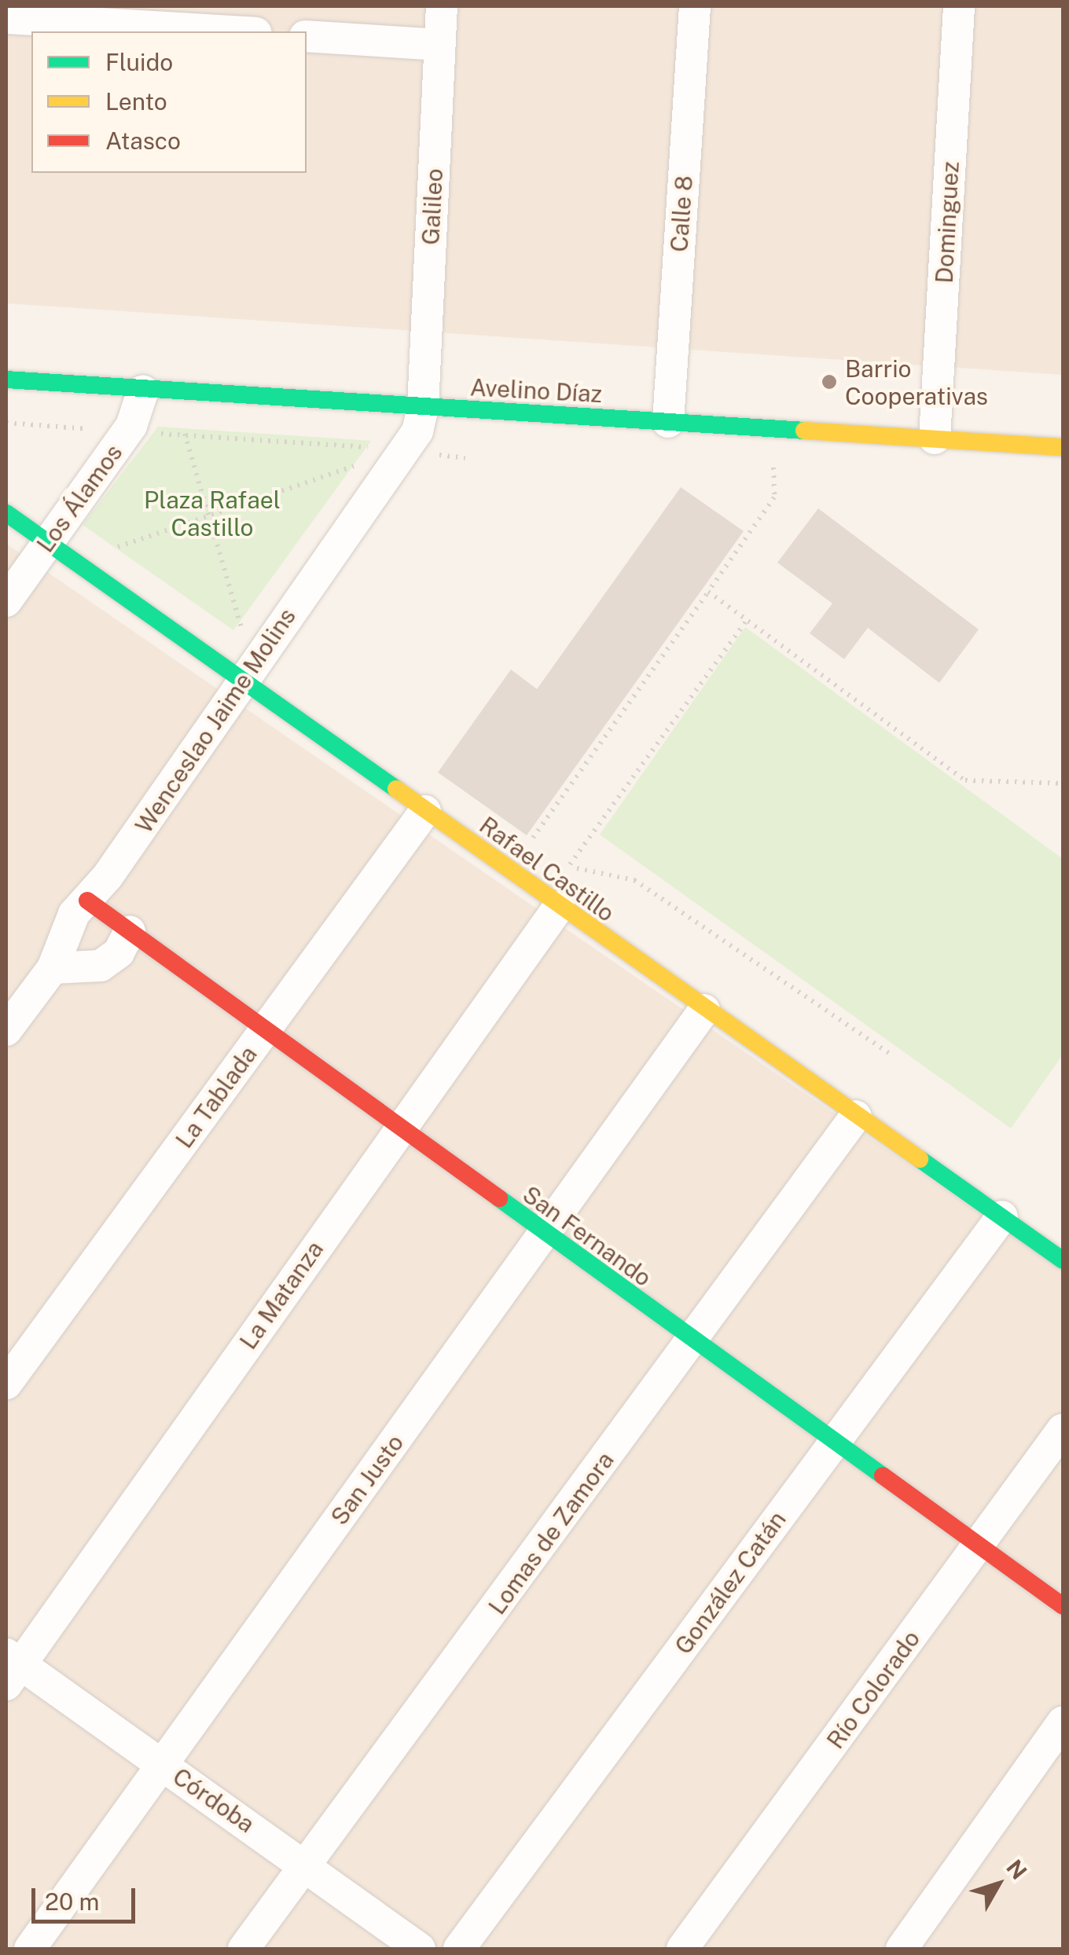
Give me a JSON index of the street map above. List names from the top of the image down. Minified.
{"streets":{"street":["Galileo","Calle 8","Dominguez","Avelino Díaz","Los Álamos","Wenceslao Jaime Molins","Rafael Castillo","La Tablada","San Fernando","La Matanza","San Justo","Lomas de Zamora","González Catán","Río Colorado","Córdoba"]},"crossings":[["Galileo","Avelino Díaz"],["Galileo","Wenceslao Jaime Molins"],["Calle 8","Avelino Díaz"],["Dominguez","Avelino Díaz"],["Avelino Díaz","Los Álamos"],["Avelino Díaz","Wenceslao Jaime Molins"],["Los Álamos","Rafael Castillo"],["Wenceslao Jaime Molins","Rafael Castillo"],["Wenceslao Jaime Molins","San Fernando"],["Rafael Castillo","La Tablada"],["Rafael Castillo","La Matanza"],["Rafael Castillo","San Justo"],["Rafael Castillo","Lomas de Zamora"],["Rafael Castillo","González Catán"],["La Tablada","San Fernando"],["San Fernando","La Matanza"],["San Fernando","San Justo"],["San Fernando","Lomas de Zamora"],["San Fernando","González Catán"],["San Fernando","Río Colorado"],["La Matanza","Córdoba"],["San Justo","Córdoba"],["Lomas de Zamora","Córdoba"]],"parks":["Plaza Rafael Castillo"],"places":["Barrio Cooperativas"],"legend":["Fluido","Lento","Atasco"],"scale_bar":"20 m","north":"top right"}
